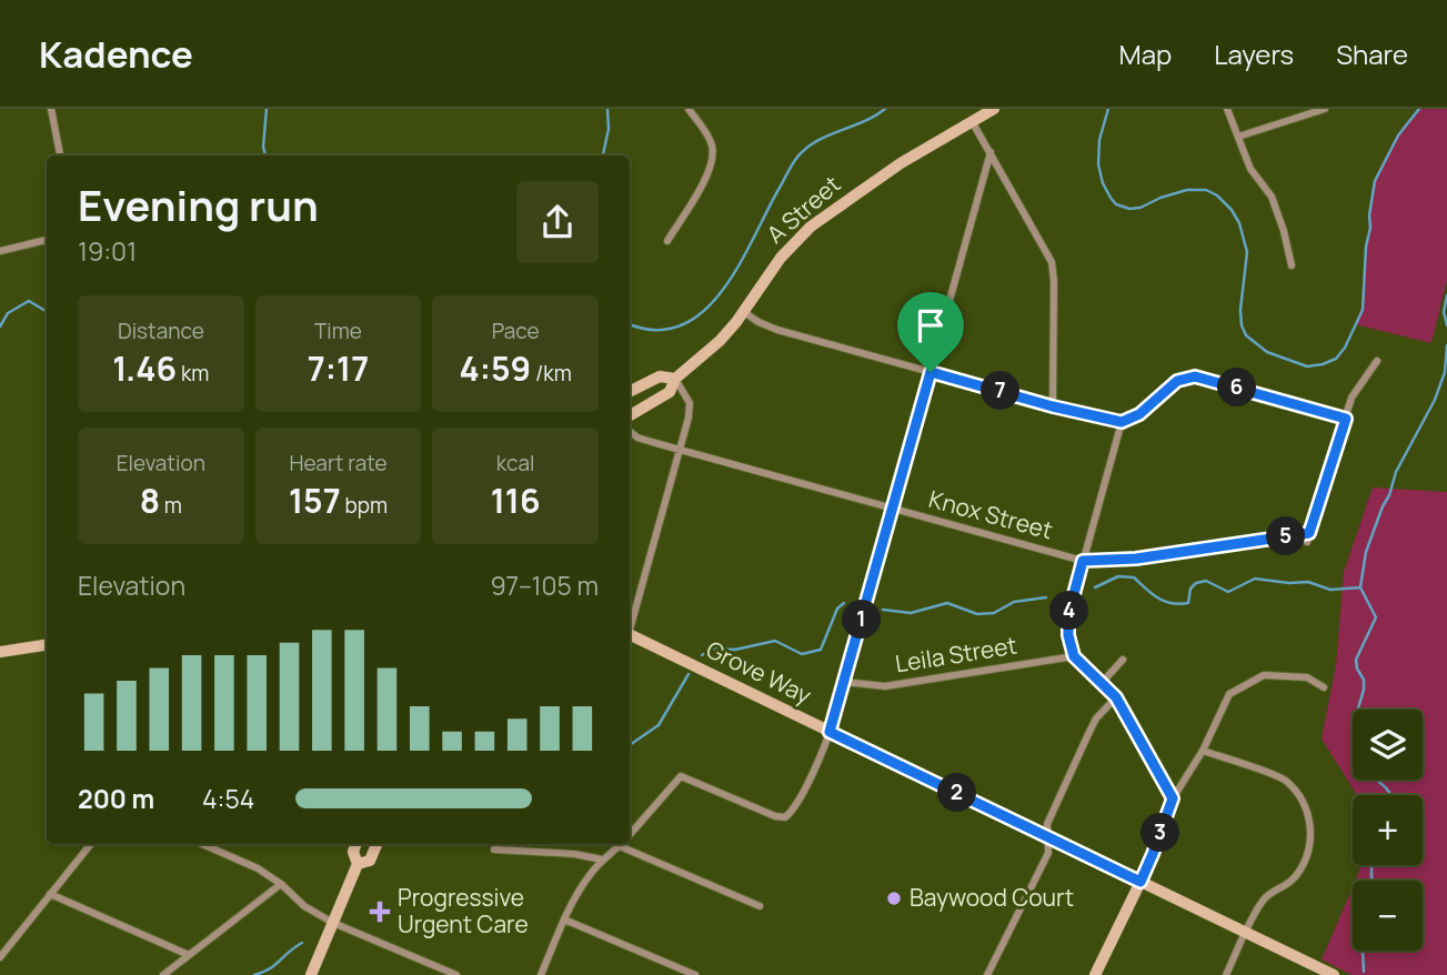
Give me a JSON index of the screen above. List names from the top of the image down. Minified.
{"streets":{"main road":["A Street","Grove Way"],"street":["Knox Street","Leila Street"]},"places":{"other":["Baywood Court"],"health":["Progressive Urgent Care"]},"page":{"header":"Kadence","nav":["Map","Layers","Share"],"heading":["Evening run","19:01"],"stats":[["Distance","1.46 km"],["Time","7:17"],["Pace","4:59 /km"],["Elevation","8 m"],["Heart rate","157 bpm"],["kcal","116"]],"pins":["6","7","5","4","1","2","3"],"chart":["Elevation","97–105 m"],"map_buttons":["+","−"],"list":[{"name":"200 m","note":"4:54"}]}}
